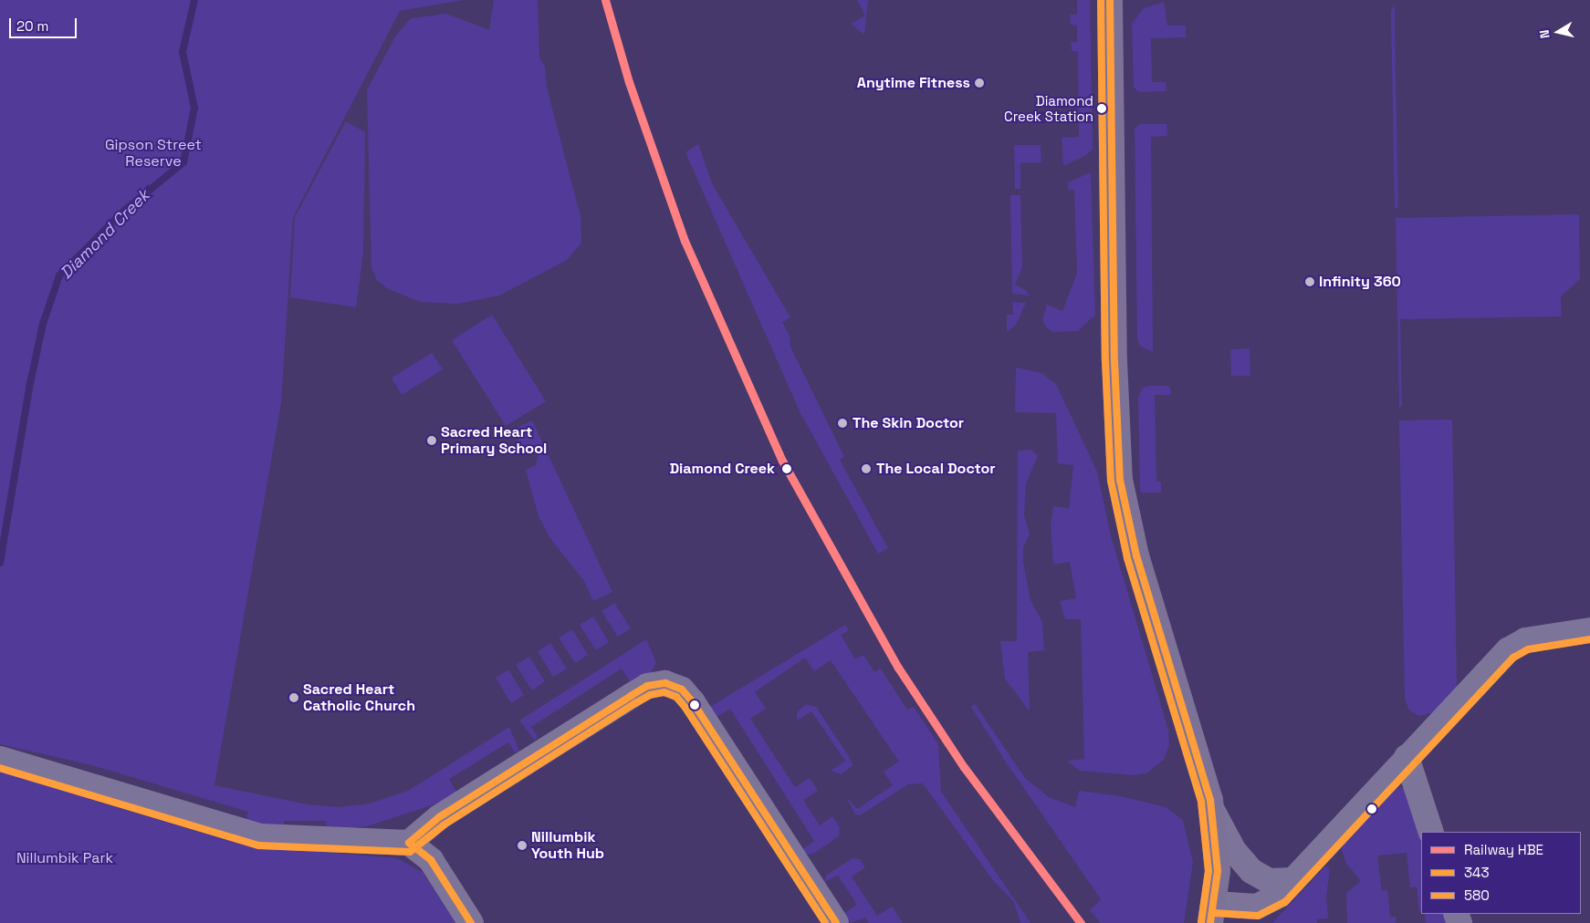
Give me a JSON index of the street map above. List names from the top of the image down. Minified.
{"water":["Diamond Creek"],"parks":["Gipson Street Reserve","Nillumbik Park"],"places":["Anytime Fitness","Diamond Creek Station","Infinity 360","The Skin Doctor","Sacred Heart Primary School","Diamond Creek","The Local Doctor","Sacred Heart Catholic Church","Nillumbik Youth Hub"],"lines":["rail line HBE","transit line 343","transit line 580"],"legend":["Railway HBE","343","580"],"scale_bar":"20 m","north":"left"}
